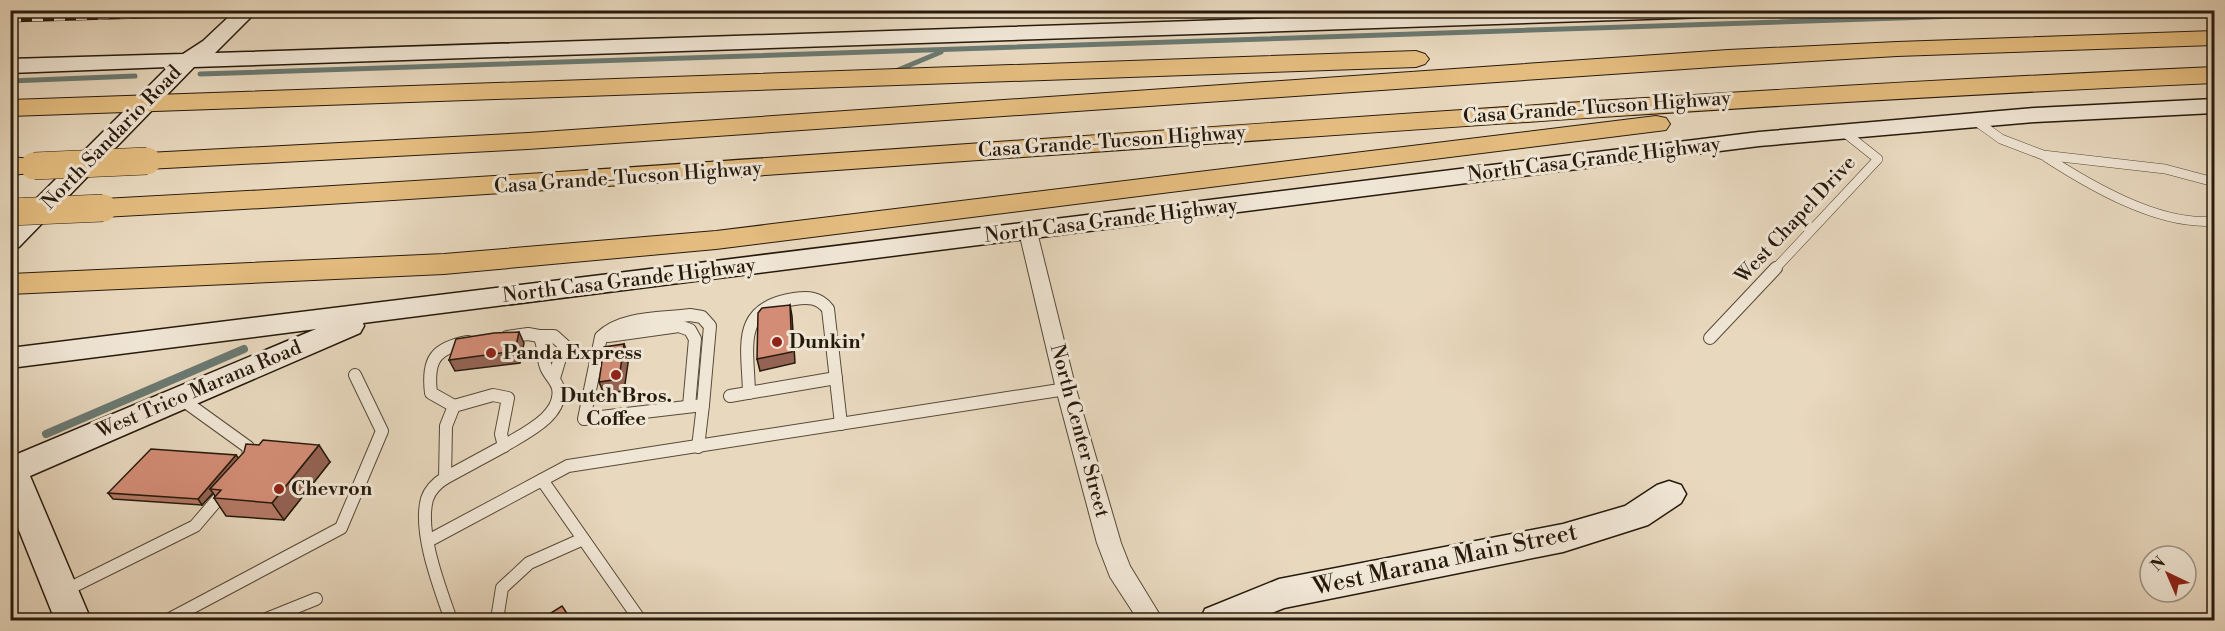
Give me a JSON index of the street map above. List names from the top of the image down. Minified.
{"streets":{"highway":["Casa Grande-Tucson Highway"],"street":["North Sandario Road","North Casa Grande Highway","West Trico Marana Road","North Center Street","West Marana Main Street"],"lane":["West Chapel Drive"]},"crossings":[["North Casa Grande Highway","West Chapel Drive"],["North Casa Grande Highway","West Trico Marana Road"],["North Casa Grande Highway","North Center Street"]],"places":["Dunkin'","Panda Express","Dutch Bros. Coffee","Chevron"],"north":"top left"}
